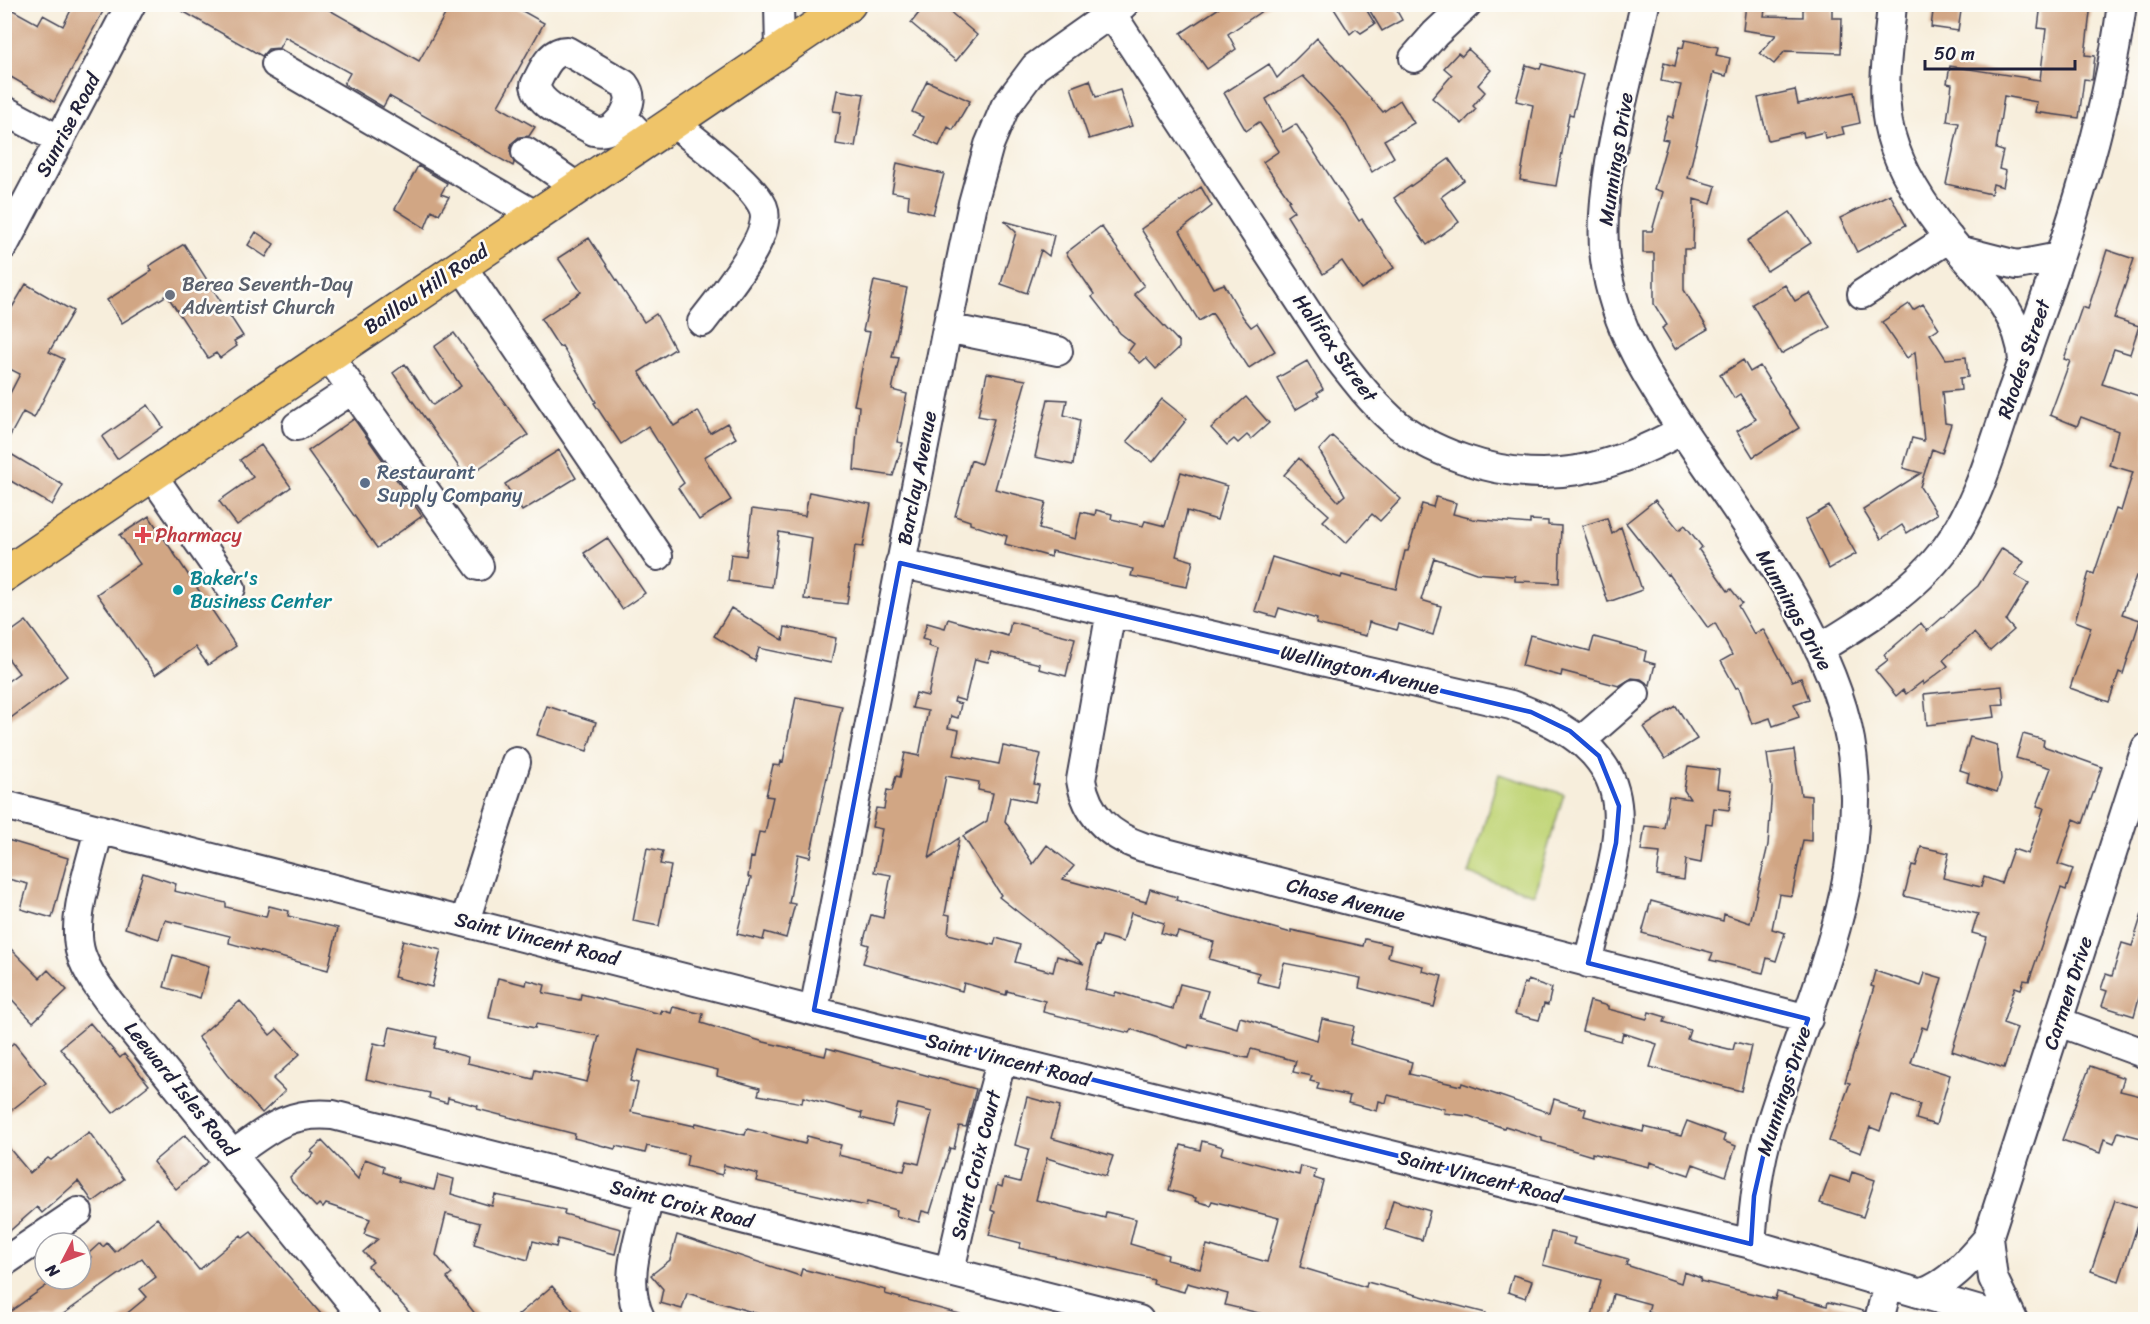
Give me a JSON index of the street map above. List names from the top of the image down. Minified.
{"streets":{"main road":["Baillou Hill Road"],"street":["Sunrise Road","Munnings Drive","Halifax Street","Rhodes Street","Barclay Avenue","Wellington Avenue","Chase Avenue","Saint Vincent Road","Carmen Drive","Leeward Isles Road","Saint Croix Court","Saint Croix Road"]},"crossings":[["Munnings Drive","Halifax Street"],["Munnings Drive","Rhodes Street"],["Munnings Drive","Chase Avenue"],["Munnings Drive","Saint Vincent Road"],["Halifax Street","Barclay Avenue"],["Barclay Avenue","Wellington Avenue"],["Barclay Avenue","Saint Vincent Road"],["Wellington Avenue","Chase Avenue"],["Saint Vincent Road","Carmen Drive"],["Saint Vincent Road","Leeward Isles Road"],["Saint Vincent Road","Saint Croix Court"],["Leeward Isles Road","Saint Croix Road"],["Saint Croix Court","Saint Croix Road"]],"places":{"other":["Berea Seventh-Day Adventist Church","Restaurant Supply Company","Baker's Business Center"],"health":["Pharmacy"]},"scale_bar":"50 m","north":"bottom left"}
